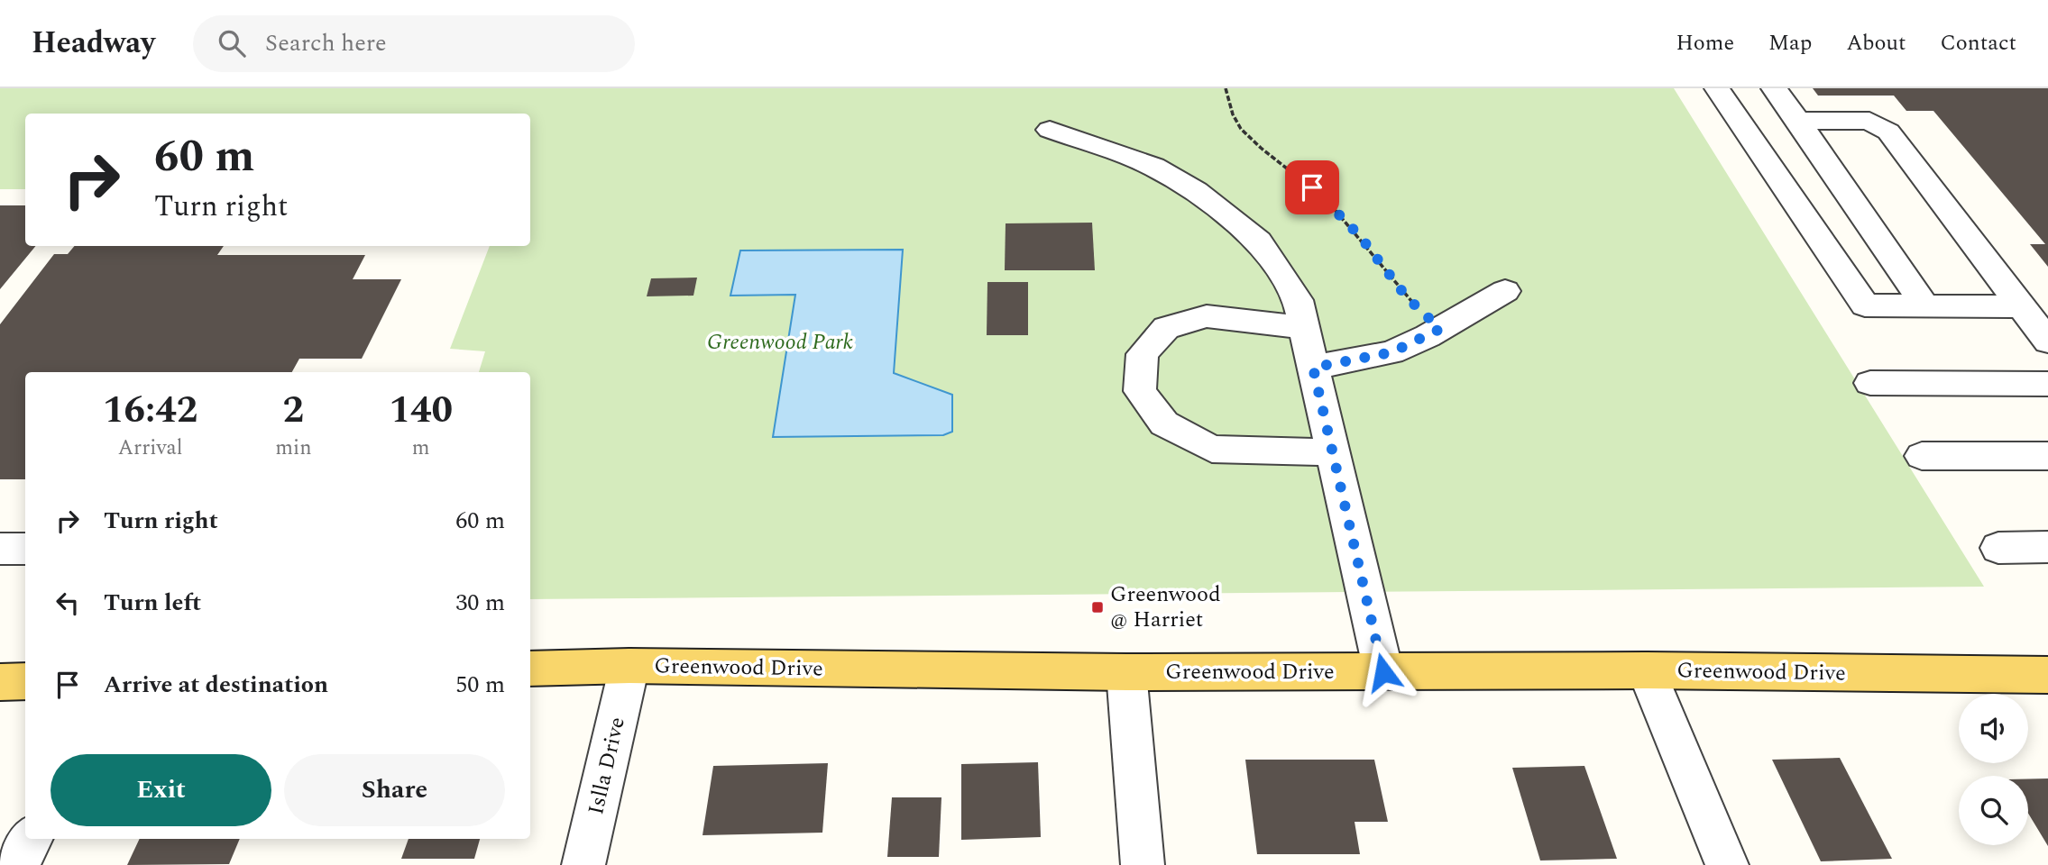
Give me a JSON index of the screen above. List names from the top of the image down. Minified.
{"streets":{"main road":["Greenwood Drive"],"street":["Islla Drive"]},"crossings":[["Greenwood Drive","Islla Drive"]],"parks":["Greenwood Park"],"places":{"transit":["Greenwood @ Harriet"]},"page":{"header":"Headway","search":"Search here","nav":["Home","Map","About","Contact"],"turn":["60 m","Turn right"],"eta":["16:42","Arrival","2","min","140","m"],"list":[{"name":"Turn right","value":"60 m"},{"name":"Turn left","value":"30 m"},{"name":"Arrive at destination","value":"50 m"}],"buttons":["Exit","Share"]}}
